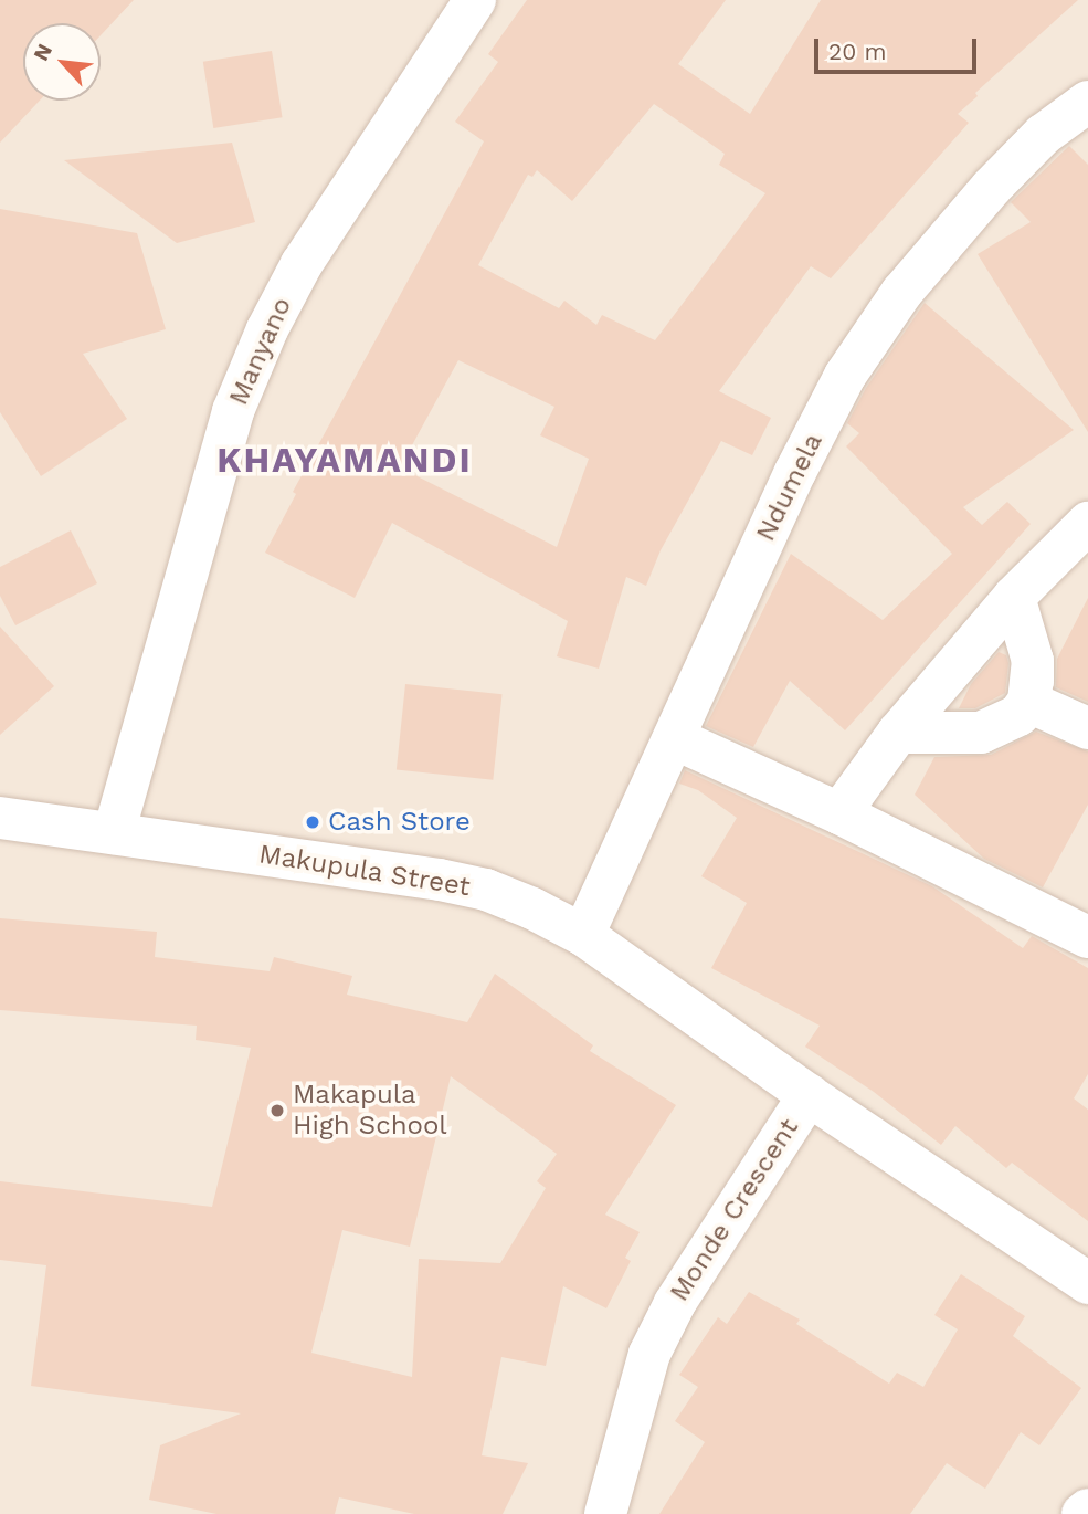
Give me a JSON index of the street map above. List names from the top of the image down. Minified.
{"streets":{"street":["Manyano","Ndumela","Makupula Street","Monde Crescent"]},"crossings":[["Manyano","Makupula Street"],["Ndumela","Makupula Street"],["Makupula Street","Monde Crescent"]],"districts":["KHAYAMANDI"],"places":["Cash Store","Makapula High School"],"scale_bar":"20 m","north":"top left"}
